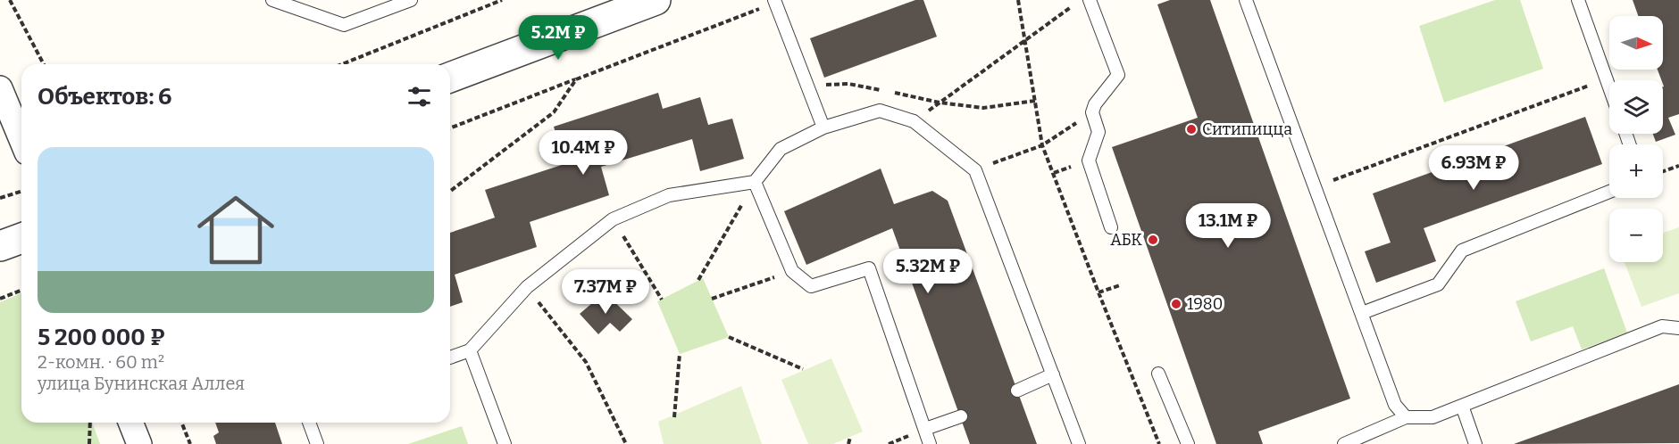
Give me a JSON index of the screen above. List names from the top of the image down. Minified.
{"places":["Ситипицца","АБК","1980"],"north":"right","page":{"price":["5.2M ₽","10.4M ₽","6.93M ₽","13.1M ₽","5.32M ₽","7.37M ₽"],"map_buttons":["+","−"],"heading":"Объектов: 6","list":[{"name":"5 200 000 ₽","note":"2-комн. · 60 m² · улица Бунинская Аллея"}]}}
